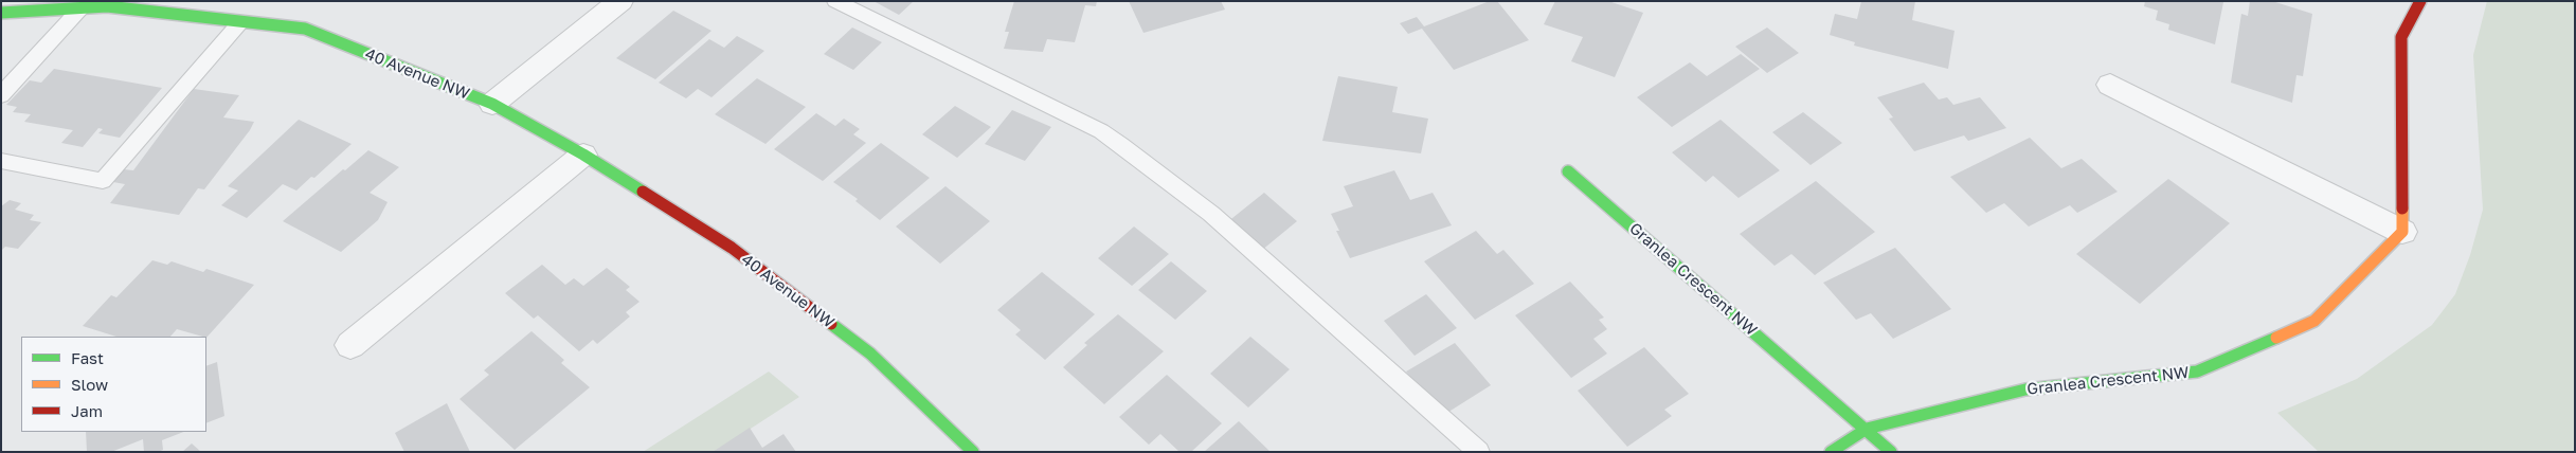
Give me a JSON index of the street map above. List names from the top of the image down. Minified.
{"streets":{"street":["40 Avenue NW","Granlea Crescent NW"]},"legend":["Fast","Slow","Jam"]}
